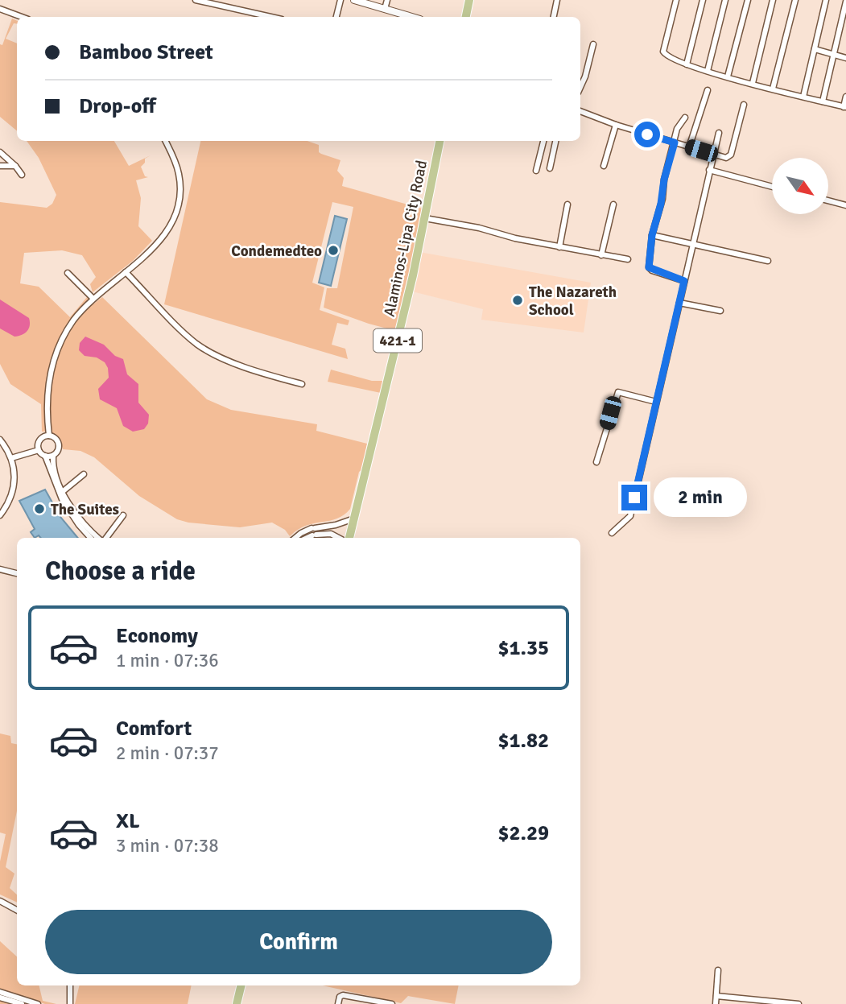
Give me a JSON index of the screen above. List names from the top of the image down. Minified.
{"streets":{"main road":["Alaminos-Lipa City Road","421-1"]},"places":["Condemedteo","The Nazareth School","The Suites"],"north":"bottom right","page":{"banner":["Bamboo Street","Drop-off"],"bubble":"2 min","heading":"Choose a ride","list":[{"name":"Economy","note":"1 min · 07:36","value":"$1.35"},{"name":"Comfort","note":"2 min · 07:37","value":"$1.82"},{"name":"XL","note":"3 min · 07:38","value":"$2.29"}],"buttons":"Confirm"}}
